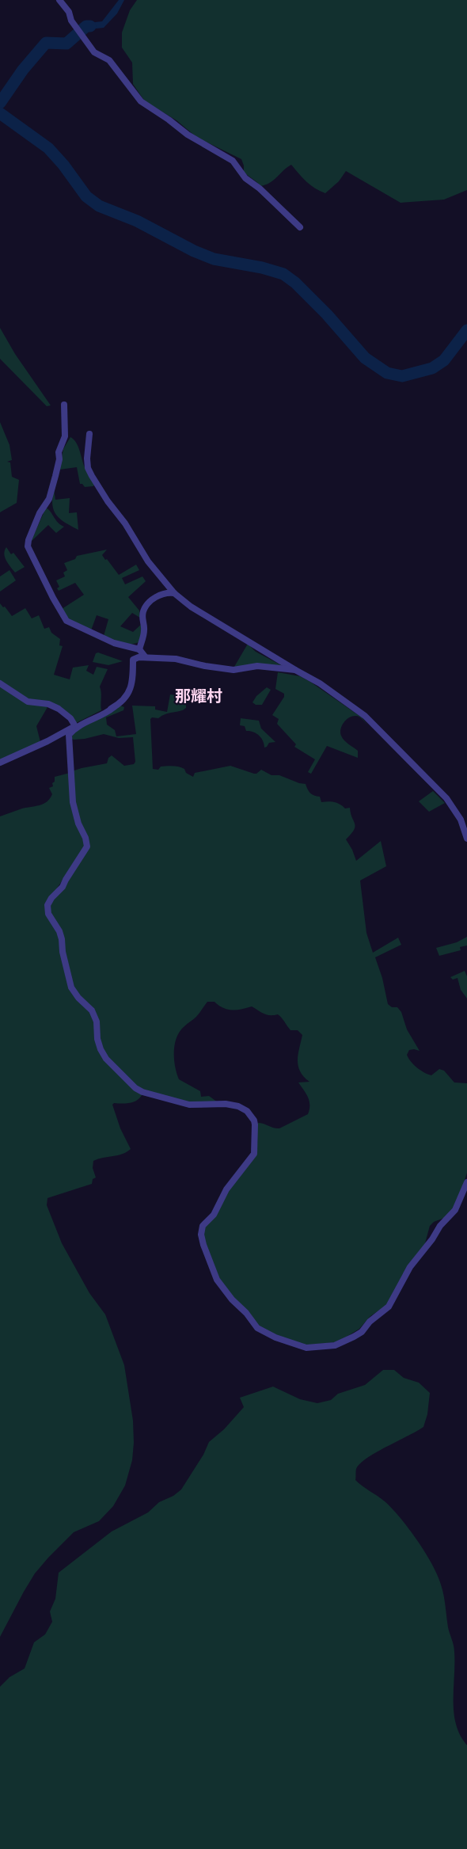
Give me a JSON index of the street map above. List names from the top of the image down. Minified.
{"districts":["那耀村"]}
